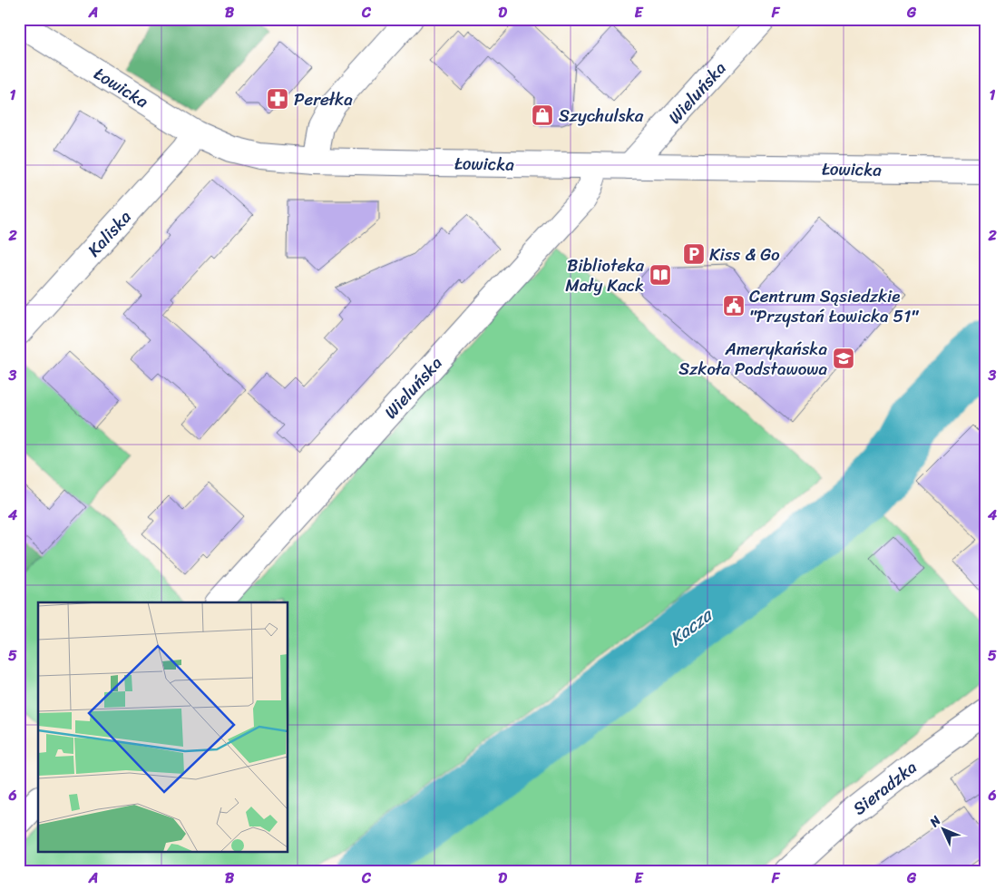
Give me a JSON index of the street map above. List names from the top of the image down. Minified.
{"streets":{"street":["Łowicka","Wieluńska","Kaliska","Sieradzka"]},"crossings":[["Łowicka","Wieluńska"],["Łowicka","Kaliska"]],"water":["Kacza"],"places":{"pharmacy":["Perełka"],"shop":["Szychulska"],"parking":["Kiss & Go"],"library":["Biblioteka Mały Kack"],"public building":["Centrum Sąsiedzkie \"Przystań Łowicka 51\""],"school or university":["Amerykańska Szkoła Podstawowa"]},"north":"top left","grid":{"columns":["A","B","C","D","E","F","G"],"rows":["1","2","3","4","5","6"]}}
